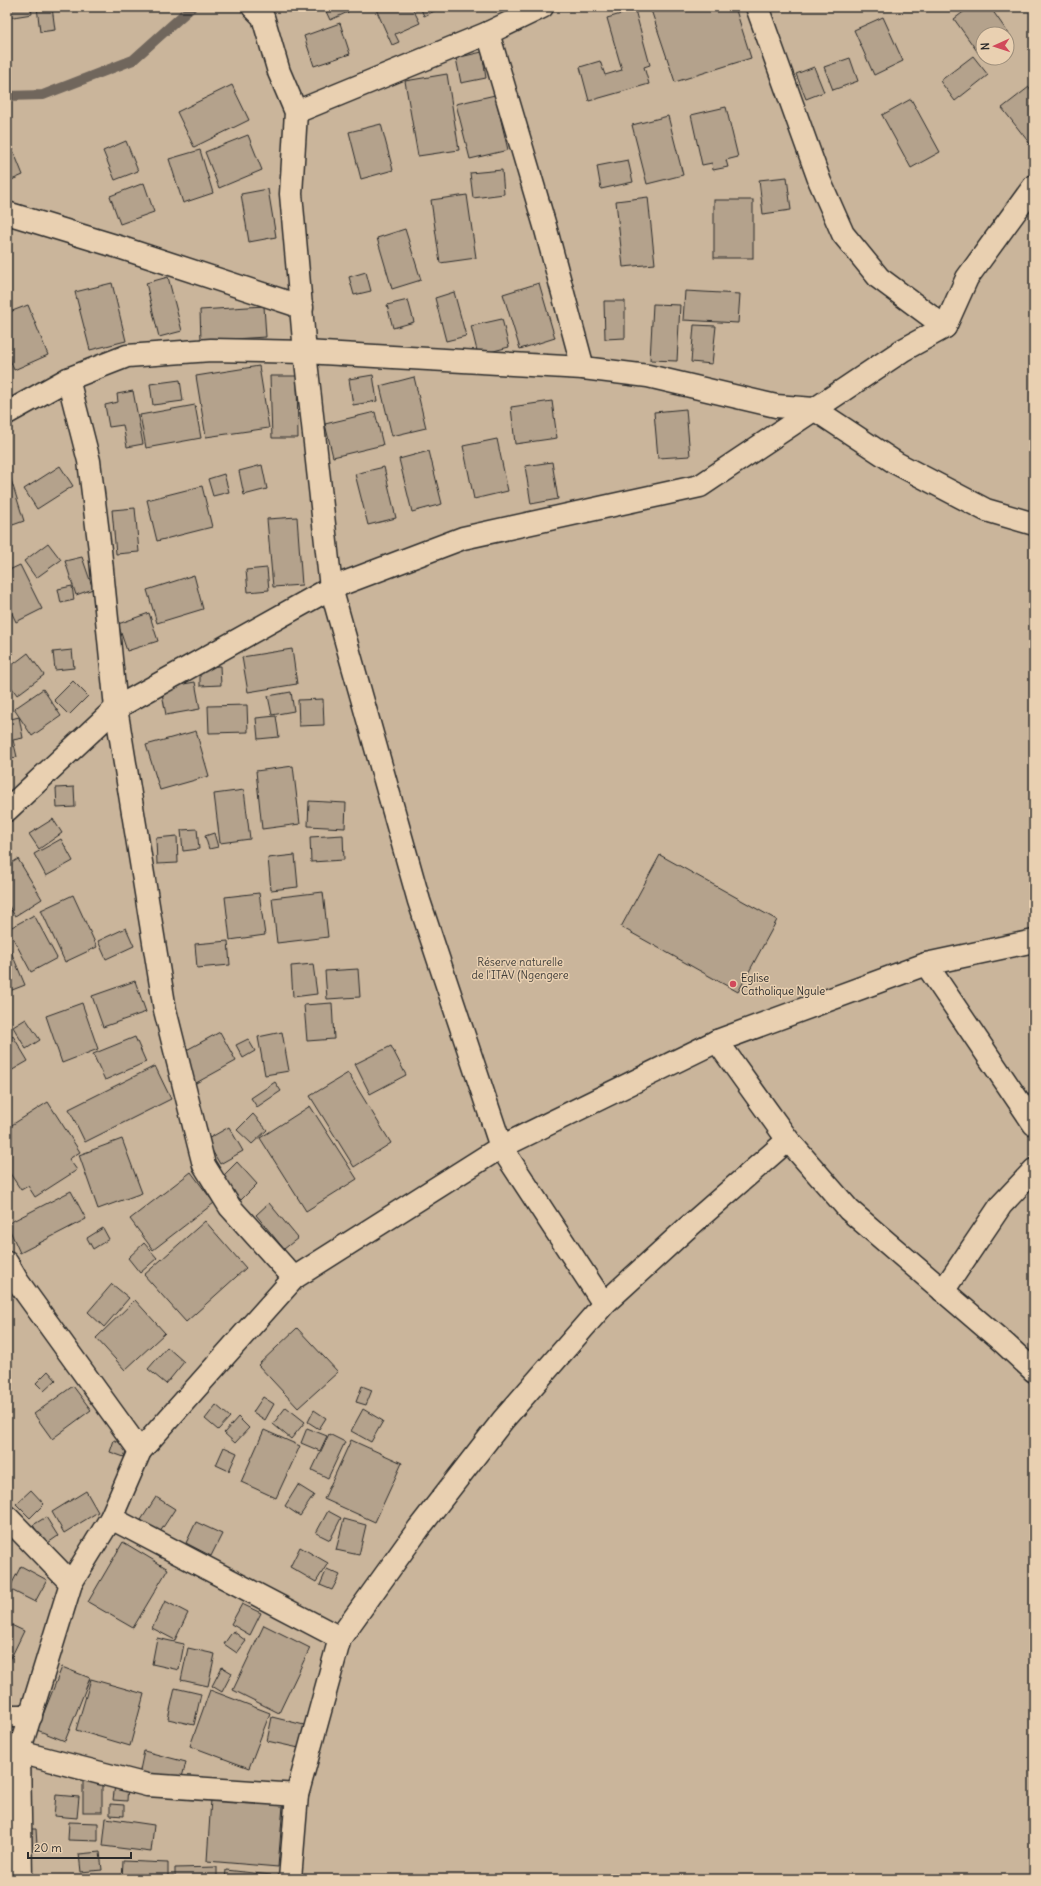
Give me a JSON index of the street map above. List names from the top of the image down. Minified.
{"parks":["Réserve naturelle de l'ITAV (Ngengere"],"places":["Eglise Catholique Ngule"],"scale_bar":"20 m","north":"left"}
